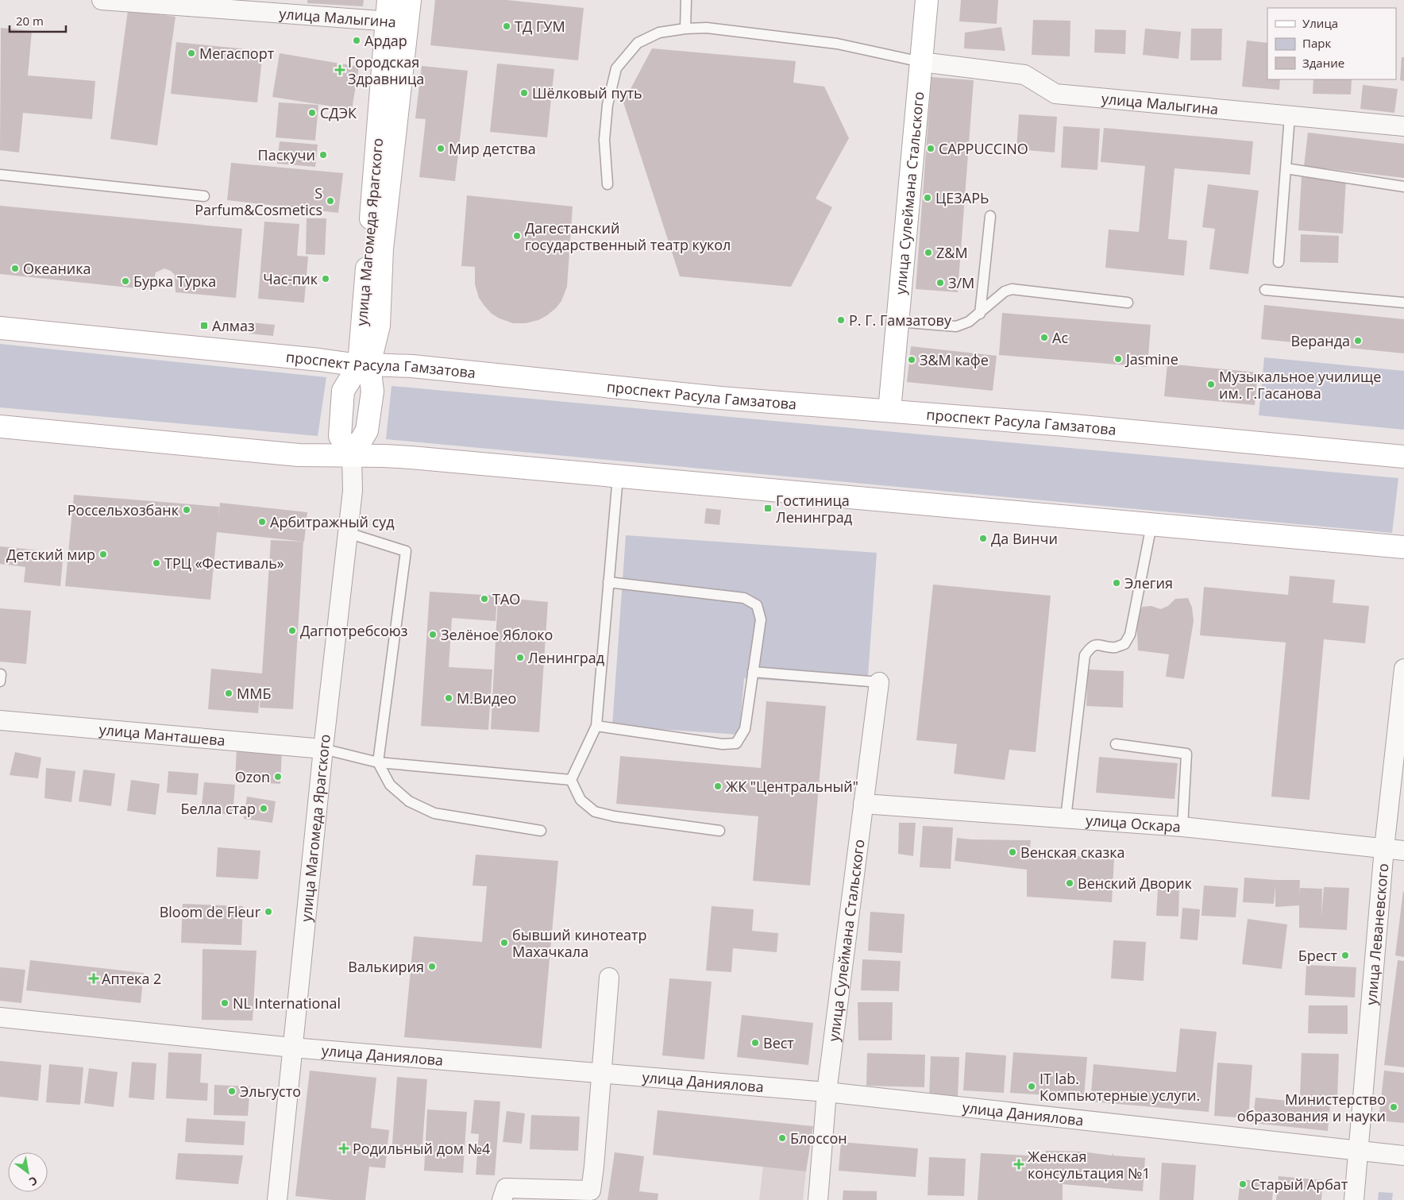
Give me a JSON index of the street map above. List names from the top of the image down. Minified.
{"streets":{"main road":["улица Сулеймана Стальского","улица Магомеда Ярагского","проспект Расула Гамзатова"],"street":["улица Малыгина","улица Манташева","улица Оскара","улица Леваневского","улица Даниялова"]},"crossings":[["улица Малыгина","улица Сулеймана Стальского"],["улица Малыгина","улица Магомеда Ярагского"],["улица Сулеймана Стальского","проспект Расула Гамзатова"],["улица Сулеймана Стальского","улица Оскара"],["улица Сулеймана Стальского","улица Даниялова"],["улица Магомеда Ярагского","проспект Расула Гамзатова"],["улица Магомеда Ярагского","улица Манташева"],["улица Магомеда Ярагского","улица Даниялова"],["улица Оскара","улица Леваневского"],["улица Леваневского","улица Даниялова"]],"places":{"other":["ТД ГУМ","Ардар","Мегаспорт","Шёлковый путь","СДЭК","Мир детства","CAPPUCCINO","Паскучи","ЦЕЗАРЬ","S Parfum&Cosmetics","Дагестанский государственный театр кукол","Z&M","Океаника","Час-пик","Бурка Турка","З/М","Р. Г. Гамзатову","Ас","Веранда","Jasmine","З&М кафе","Музыкальное училище им. Г.Гасанова","Россельхозбанк","Арбитражный суд","Да Винчи","Детский мир","ТРЦ «Фестиваль»","Элегия","ТАО","Дагпотребсоюз","Зелёное Яблоко","Ленинград","ММБ","М.Видео","Ozon","ЖК \"Центральный\"","Белла стар","Венская сказка","Венский Дворик","Bloom de Fleur","бывший кинотеатр Махачкала","Брест","Валькирия","NL International","Вест","IT lab. Компьютерные услуги.","Эльгусто","Министерство образования и науки","Блоссон","Старый Арбат"],"health":["Городская Здравница","Аптека 2","Родильный дом №4","Женская консультация №1"],"transit":["Алмаз","Гостиница Ленинград"]},"legend":["Улица","Парк","Здание"],"scale_bar":"20 m","north":"bottom right"}
